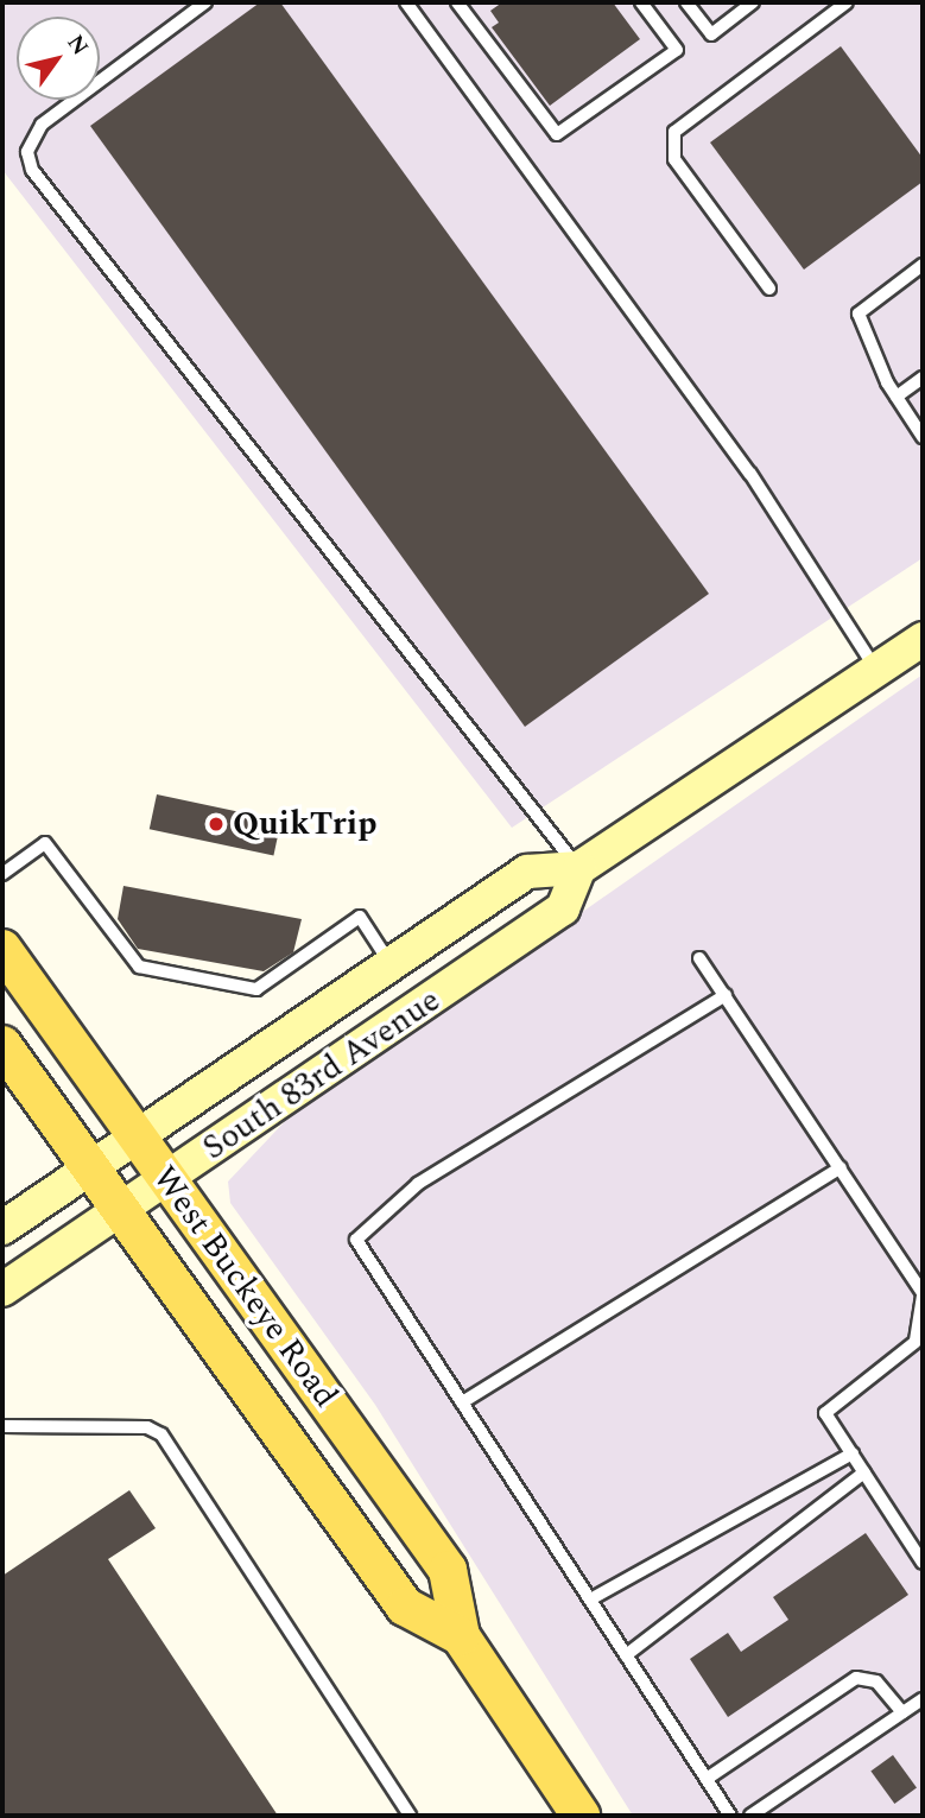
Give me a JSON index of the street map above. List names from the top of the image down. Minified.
{"streets":{"main road":["South 83rd Avenue","West Buckeye Road"]},"crossings":[["South 83rd Avenue","West Buckeye Road"]],"places":["QuikTrip"],"north":"top right"}
